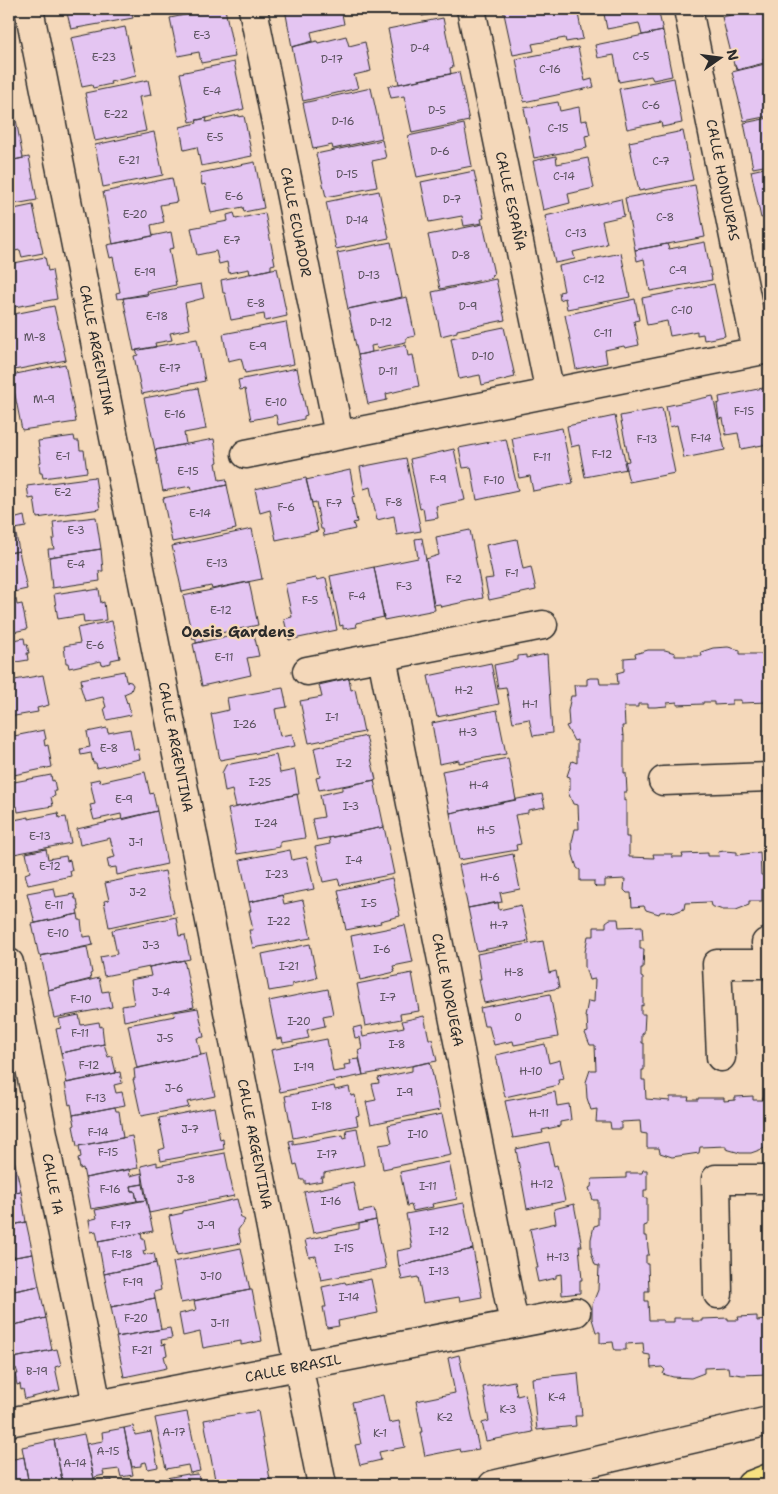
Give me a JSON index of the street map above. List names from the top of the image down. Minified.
{"streets":{"street":["CALLE HONDURAS","CALLE ESPAÑA","CALLE ECUADOR","CALLE ARGENTINA","CALLE NORUEGA","CALLE 1A","CALLE BRASIL"]},"crossings":[["CALLE ARGENTINA","CALLE BRASIL"],["CALLE NORUEGA","CALLE BRASIL"],["CALLE 1A","CALLE BRASIL"]],"districts":["Oasis Gardens"],"house_numbers":["E-3","D-4","C-5","E-23","D-17","C-16","E-4","C-6","D-5","E-22","D-16","C-15","E-5","D-6","E-21","C-7","D-15","C-14","E-6","D-7","E-20","C-8","D-14","C-13","E-7","D-8","C-9","E-19","D-13","C-12","E-8","D-9","C-10","E-18","D-12","C-11","M-8","E-9","D-10","E-17","D-11","M-9","E-10","F-15","E-16","F-14","F-13","F-12","E-1","F-11","E-15","F-9","F-10","E-2","F-8","F-7","F-6","E-14","E-3","E-13","E-4","F-1","F-2","F-3","F-4","F-5","E-12","E-6","E-11","H-2","H-1","I-1","I-26","H-3","E-8","I-2","I-25","H-4","E-9","I-3","I-24","H-5","E-13","J-1","I-4","E-12","I-23","H-6","J-2","I-5","E-11","I-22","H-7","E-10","J-3","I-6","I-21","H-8","J-4","I-7","F-10","0","I-20","F-11","J-5","I-8","F-12","I-19","H-10","J-6","I-9","F-13","I-18","H-11","J-7","F-14","I-10","F-15","I-17","J-8","H-12","I-11","F-16","I-16","F-17","J-9","I-12","I-15","F-18","H-13","I-13","J-10","F-19","I-14","F-20","J-11","F-21","B-19","K-4","K-3","K-2","A-17","K-1","A-15","A-14"],"north":"right"}
